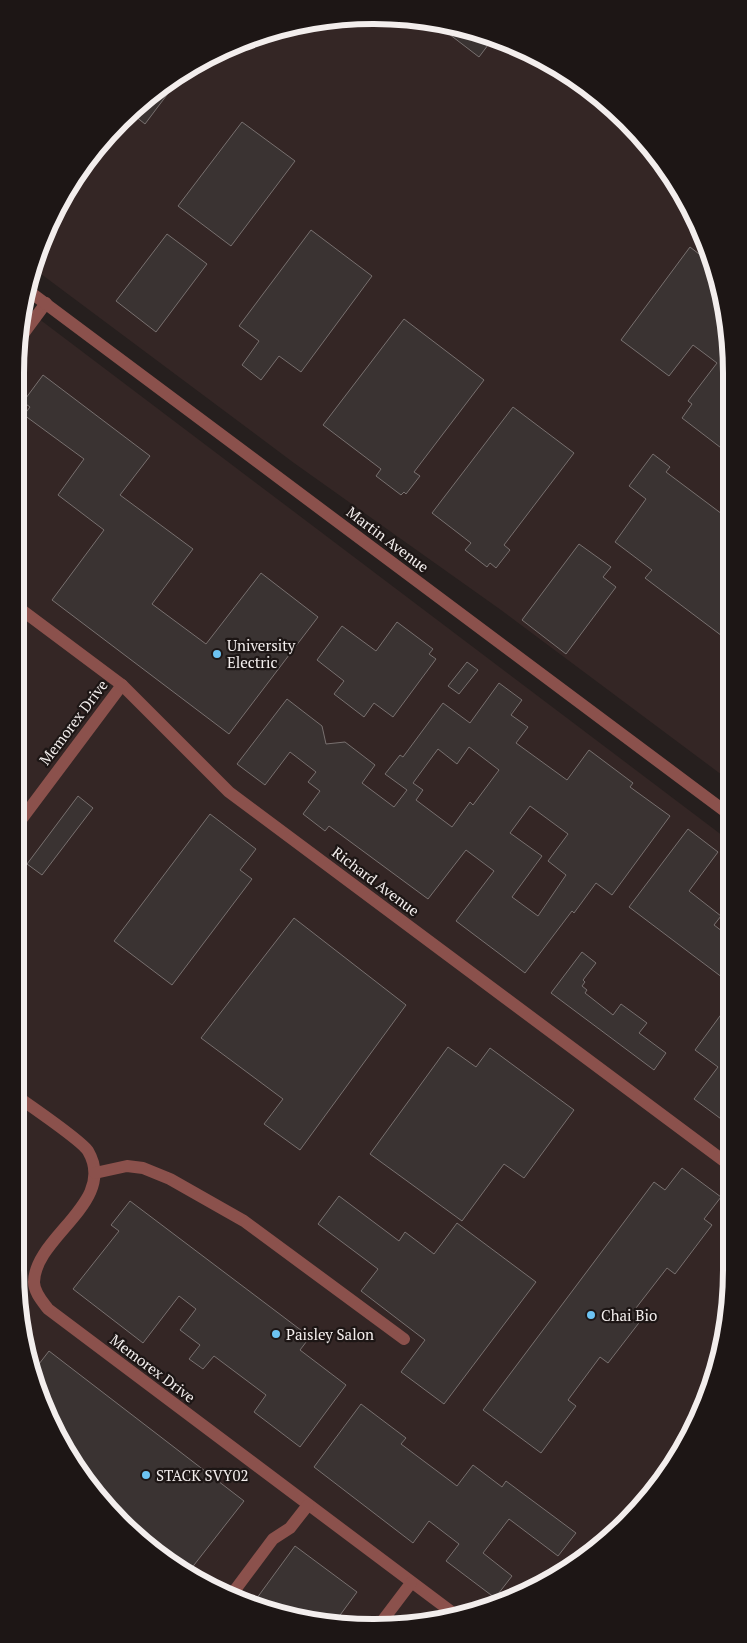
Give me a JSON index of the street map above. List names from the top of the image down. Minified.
{"streets":{"street":["Martin Avenue","Memorex Drive","Richard Avenue"]},"crossings":[["Memorex Drive","Richard Avenue"]],"places":["University Electric","Chai Bio","Paisley Salon","STACK SVY02"]}
